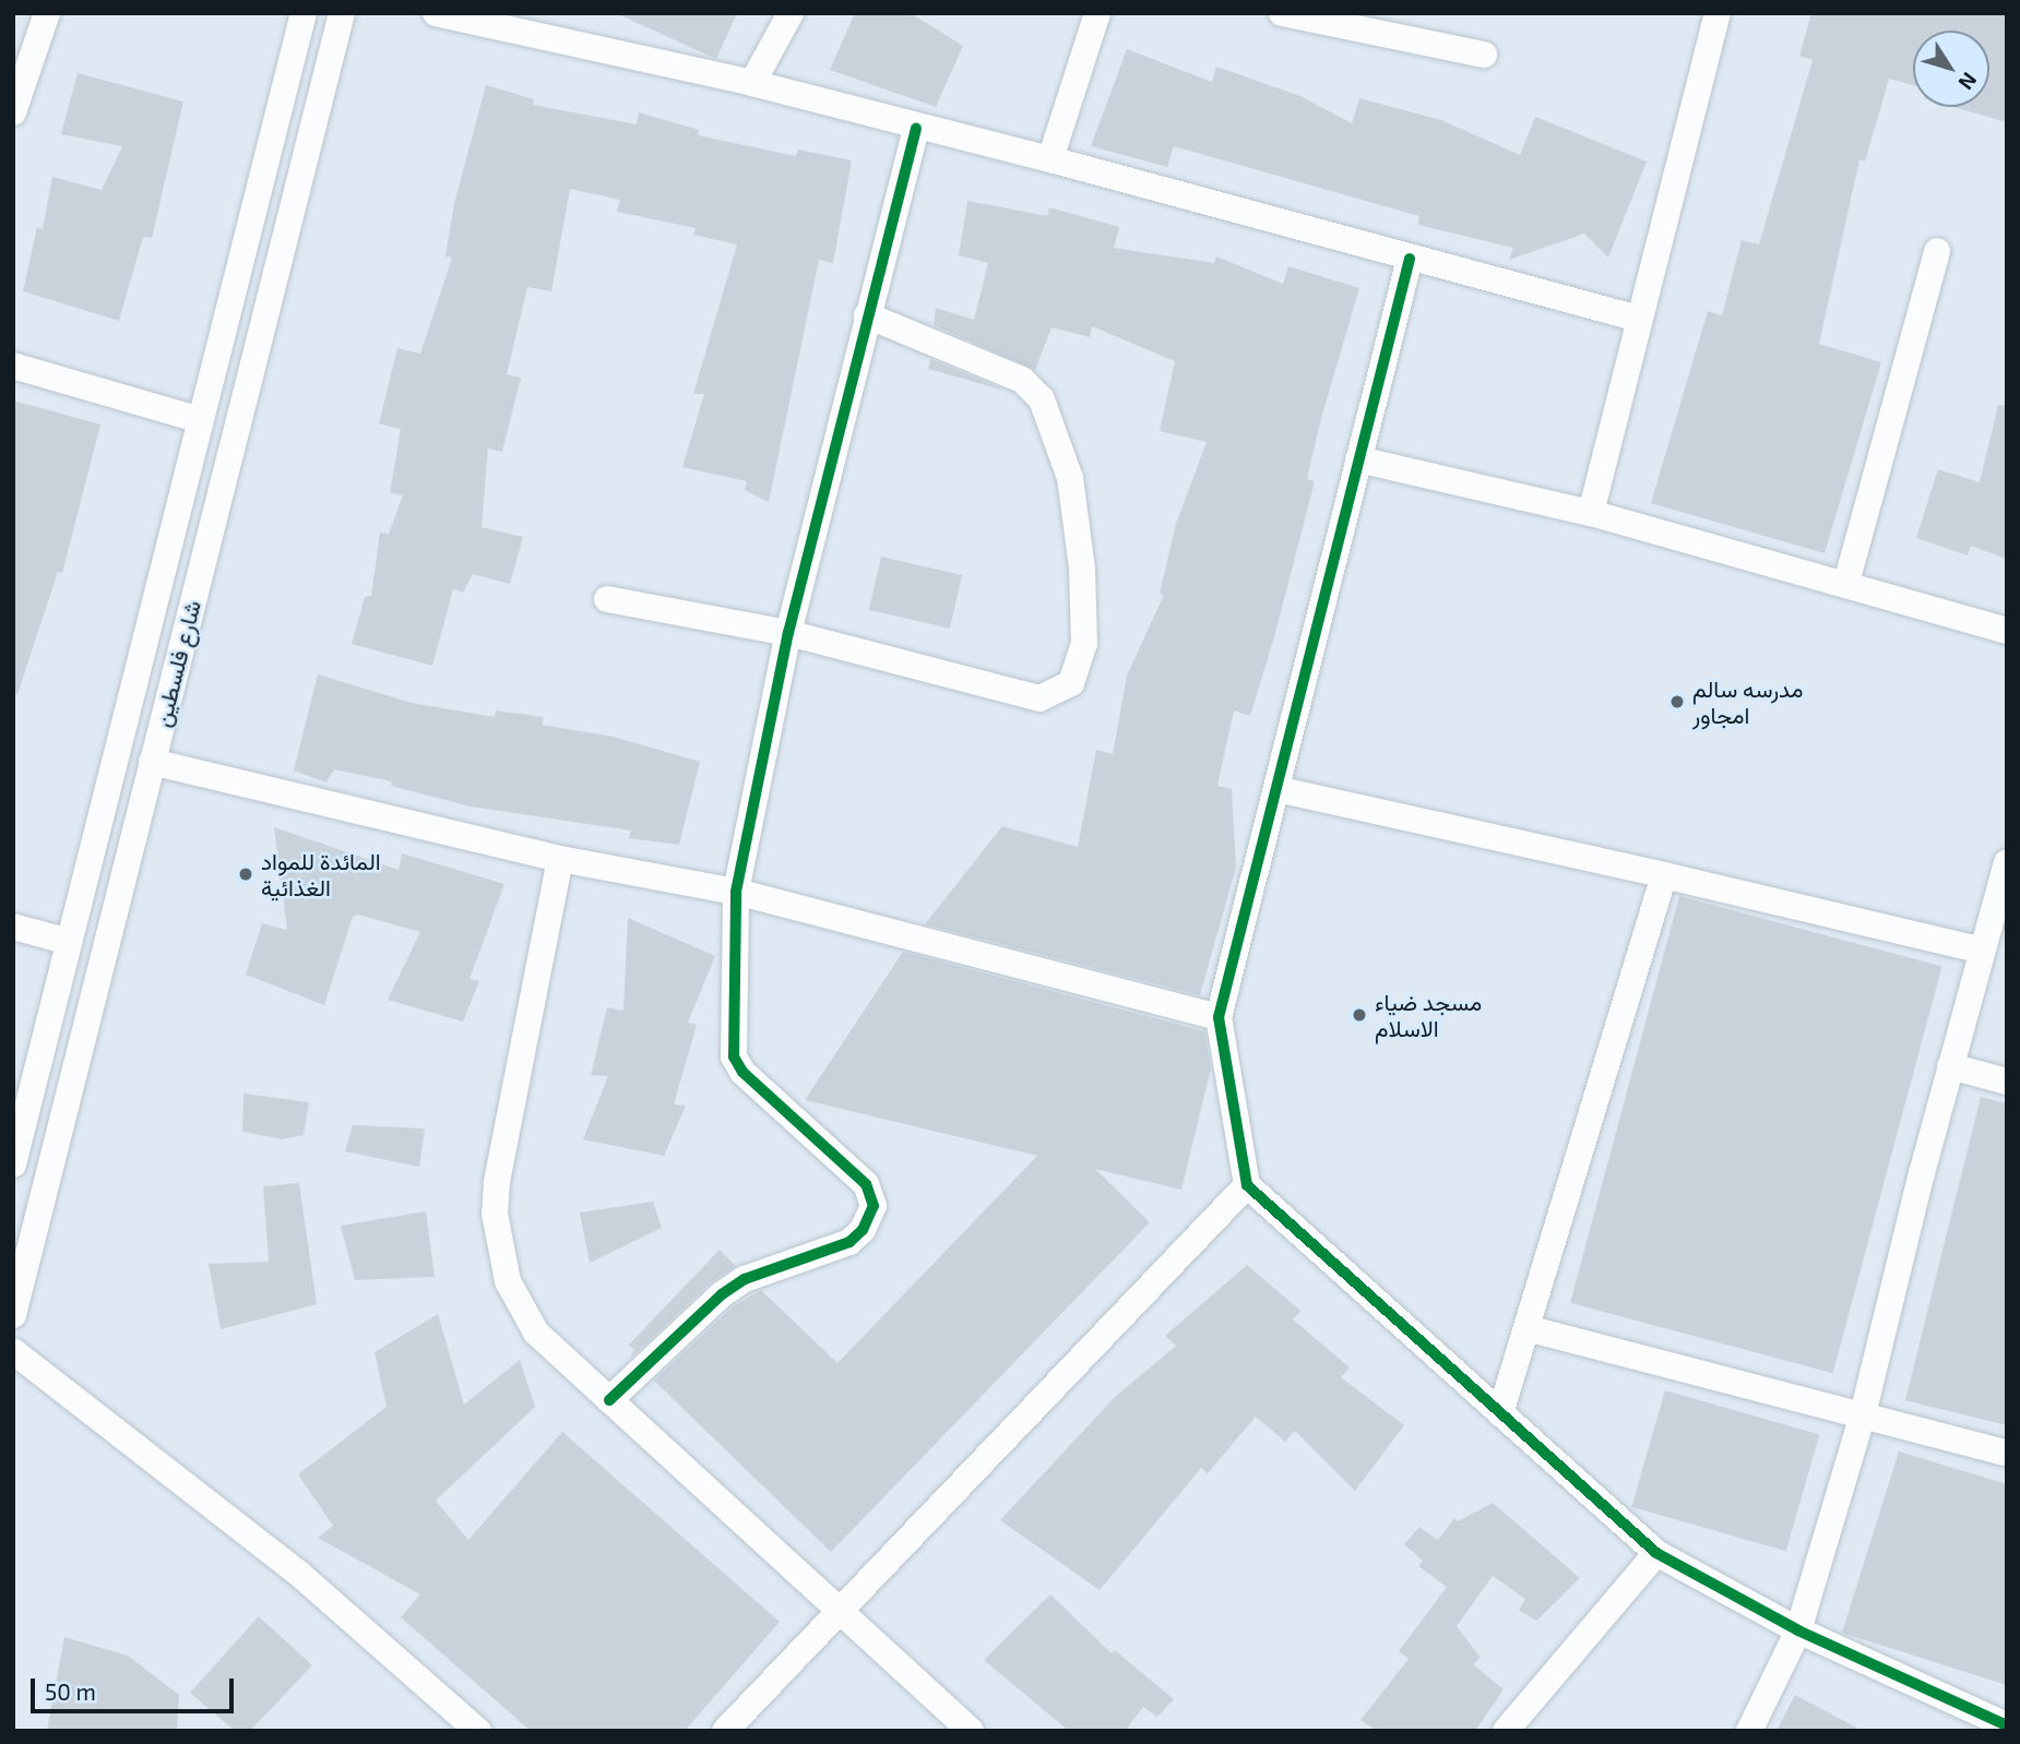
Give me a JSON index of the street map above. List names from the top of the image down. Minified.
{"streets":{"street":["شارع فلسطين"]},"places":["مدرسه سالم امجاور","المائدة للمواد الغذائية","مسجد ضياء الاسلام"],"scale_bar":"50 m","north":"bottom right"}
